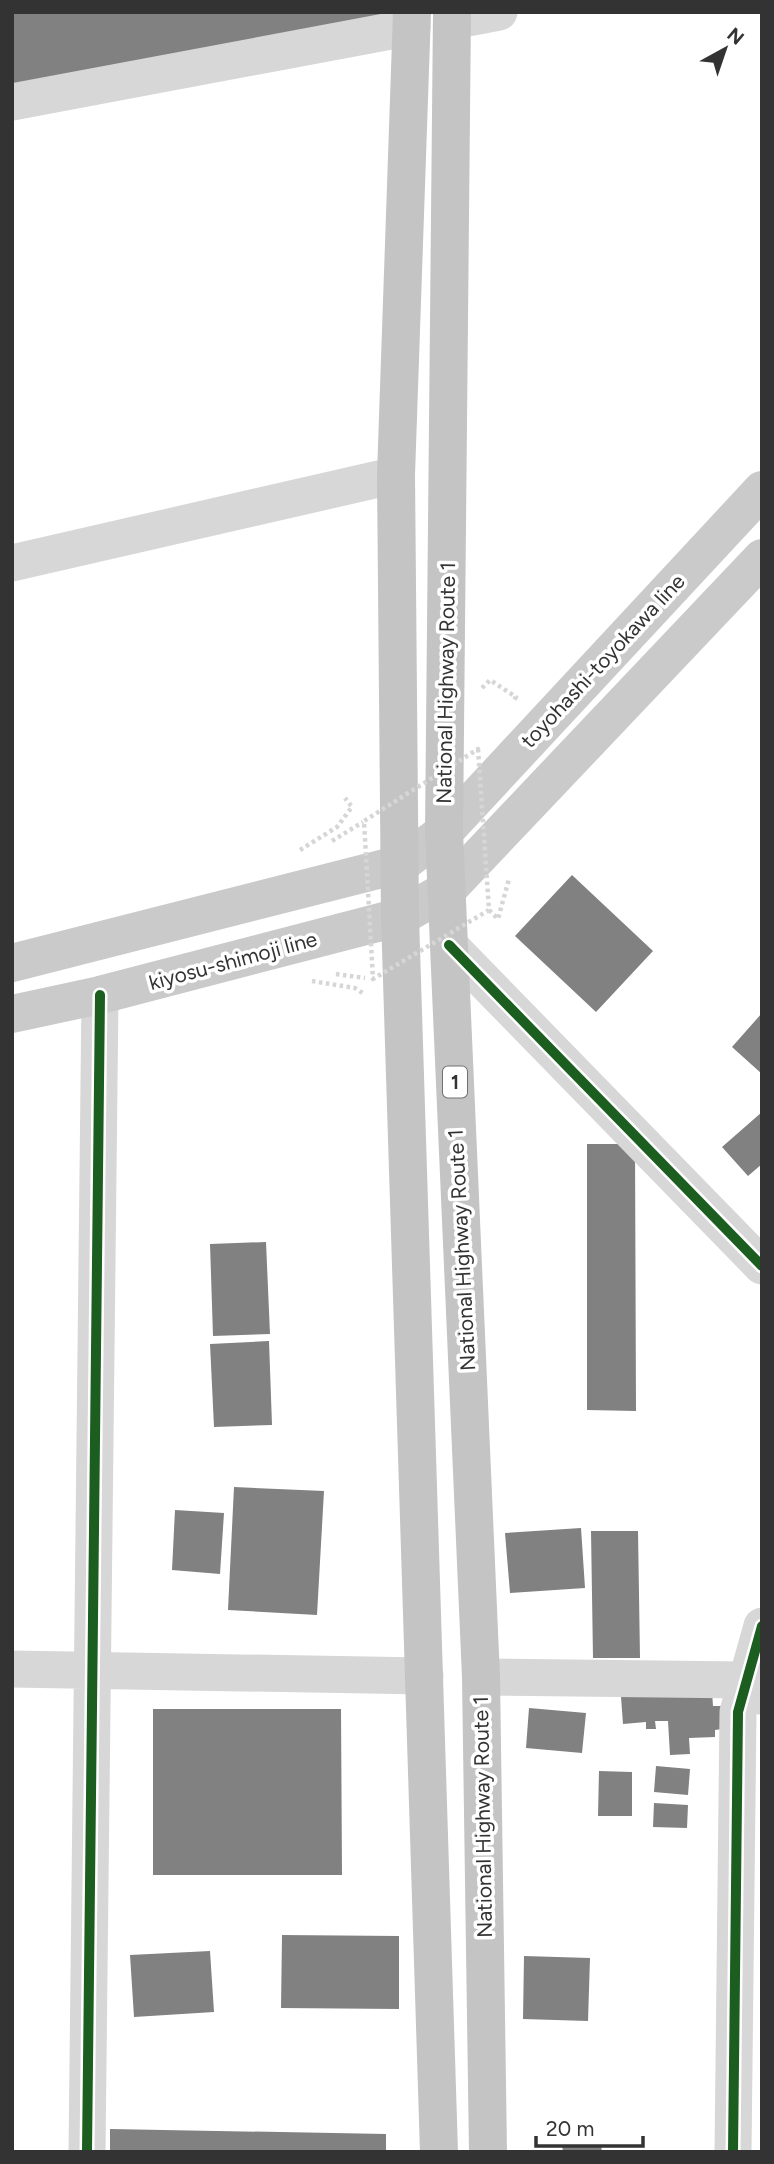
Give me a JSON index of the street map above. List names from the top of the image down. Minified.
{"streets":{"highway":["National Highway Route 1","1"],"main road":["toyohashi-toyokawa line","kiyosu-shimoji line"]},"crossings":[["toyohashi-toyokawa line","National Highway Route 1"],["toyohashi-toyokawa line","kiyosu-shimoji line"],["National Highway Route 1","kiyosu-shimoji line"]],"scale_bar":"20 m","north":"top right"}
